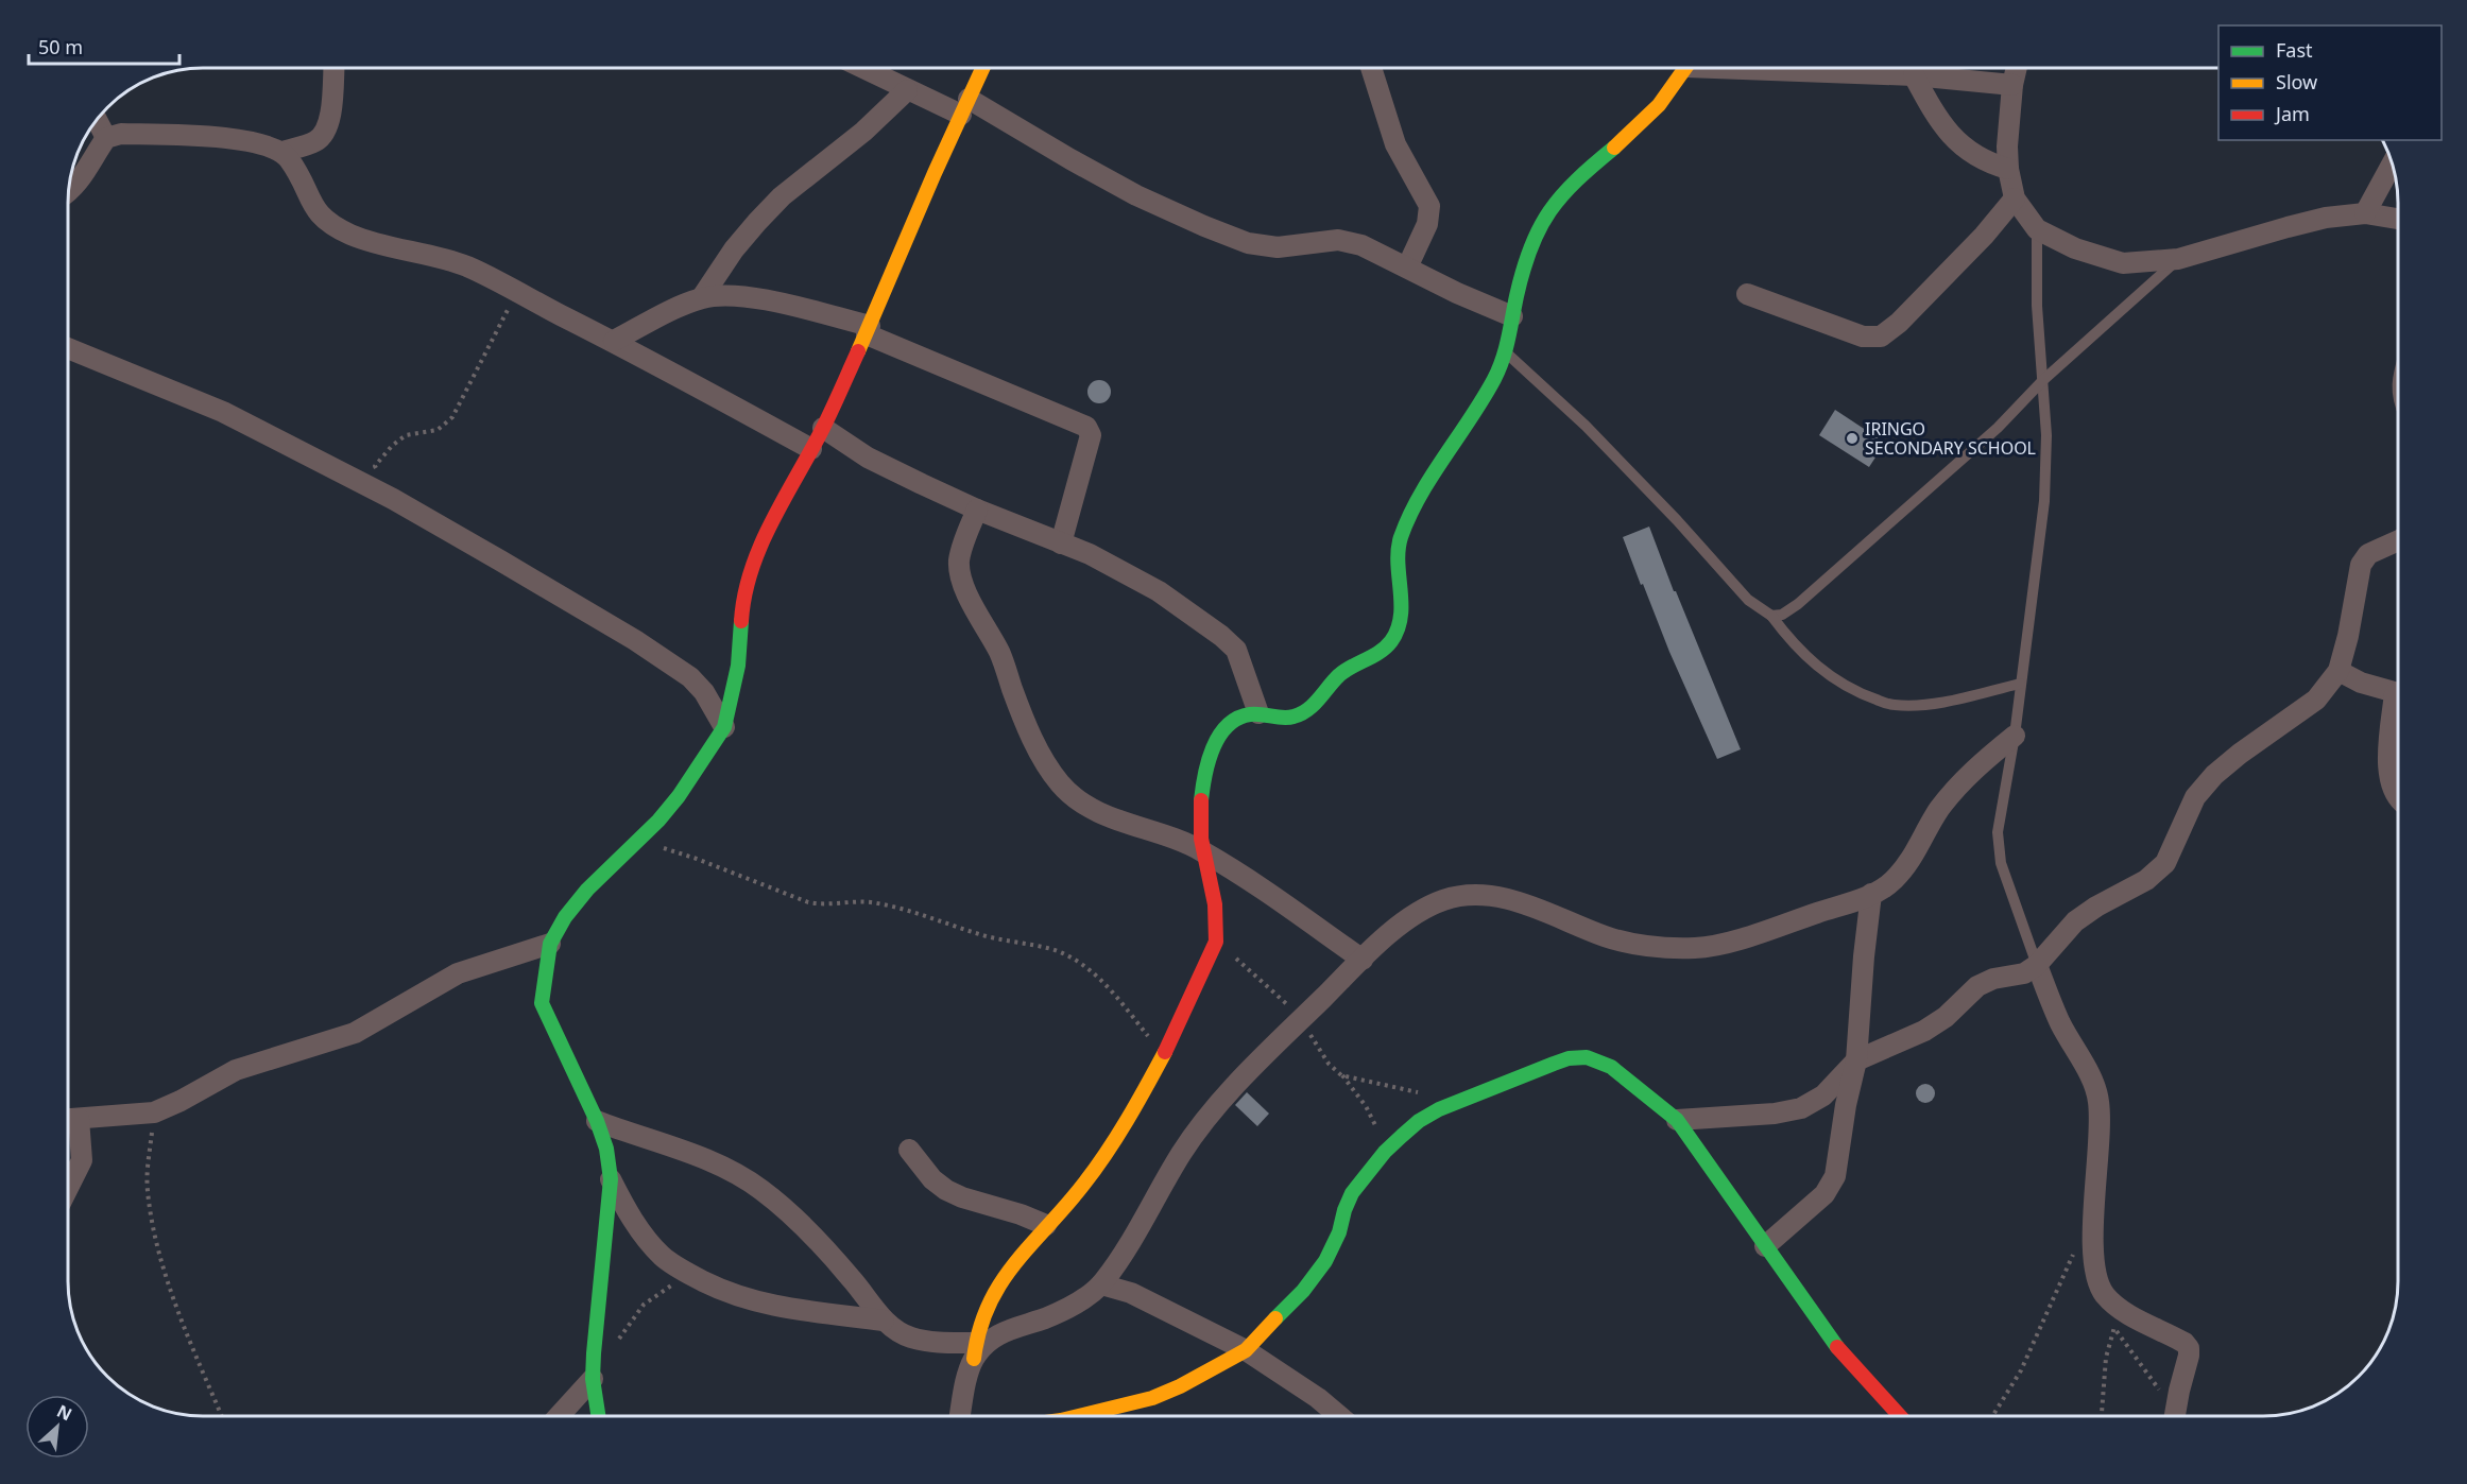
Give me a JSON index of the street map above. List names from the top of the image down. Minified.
{"places":["IRINGO SECONDARY SCHOOL"],"legend":["Fast","Slow","Jam"],"scale_bar":"50 m","north":"top right"}
